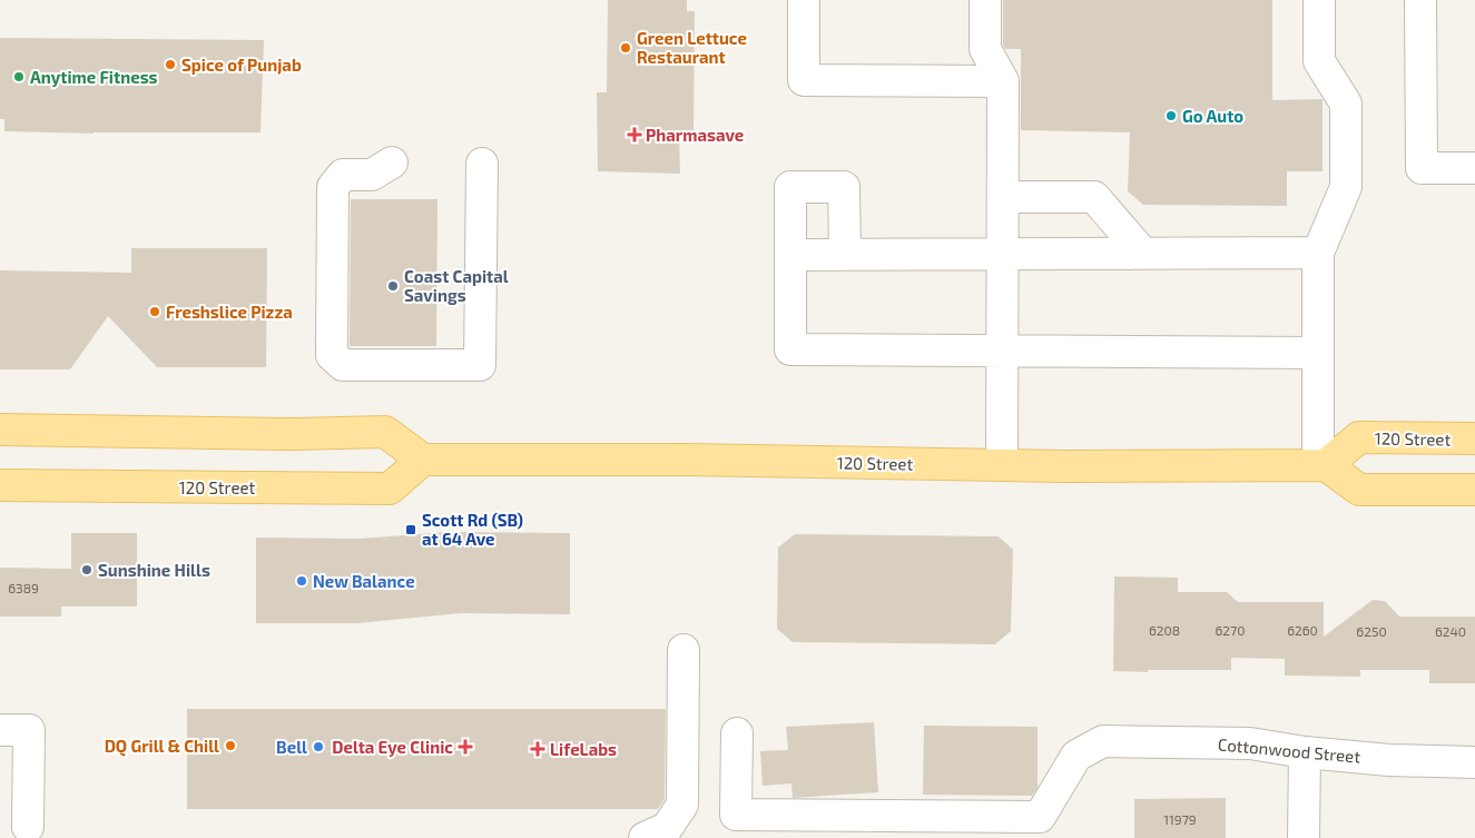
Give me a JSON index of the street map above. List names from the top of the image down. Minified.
{"streets":{"main road":["120 Street"],"street":["Cottonwood Street"]},"places":{"other":["Green Lettuce Restaurant","Spice of Punjab","Anytime Fitness","Go Auto","Coast Capital Savings","Freshslice Pizza","Sunshine Hills","New Balance","DQ Grill & Chill","Bell"],"health":["Pharmasave","Delta Eye Clinic","LifeLabs"],"transit":["Scott Rd (SB) at 64 Ave"]},"house_numbers":["6389","6208","6270","6260","6250","6240","11979"]}
